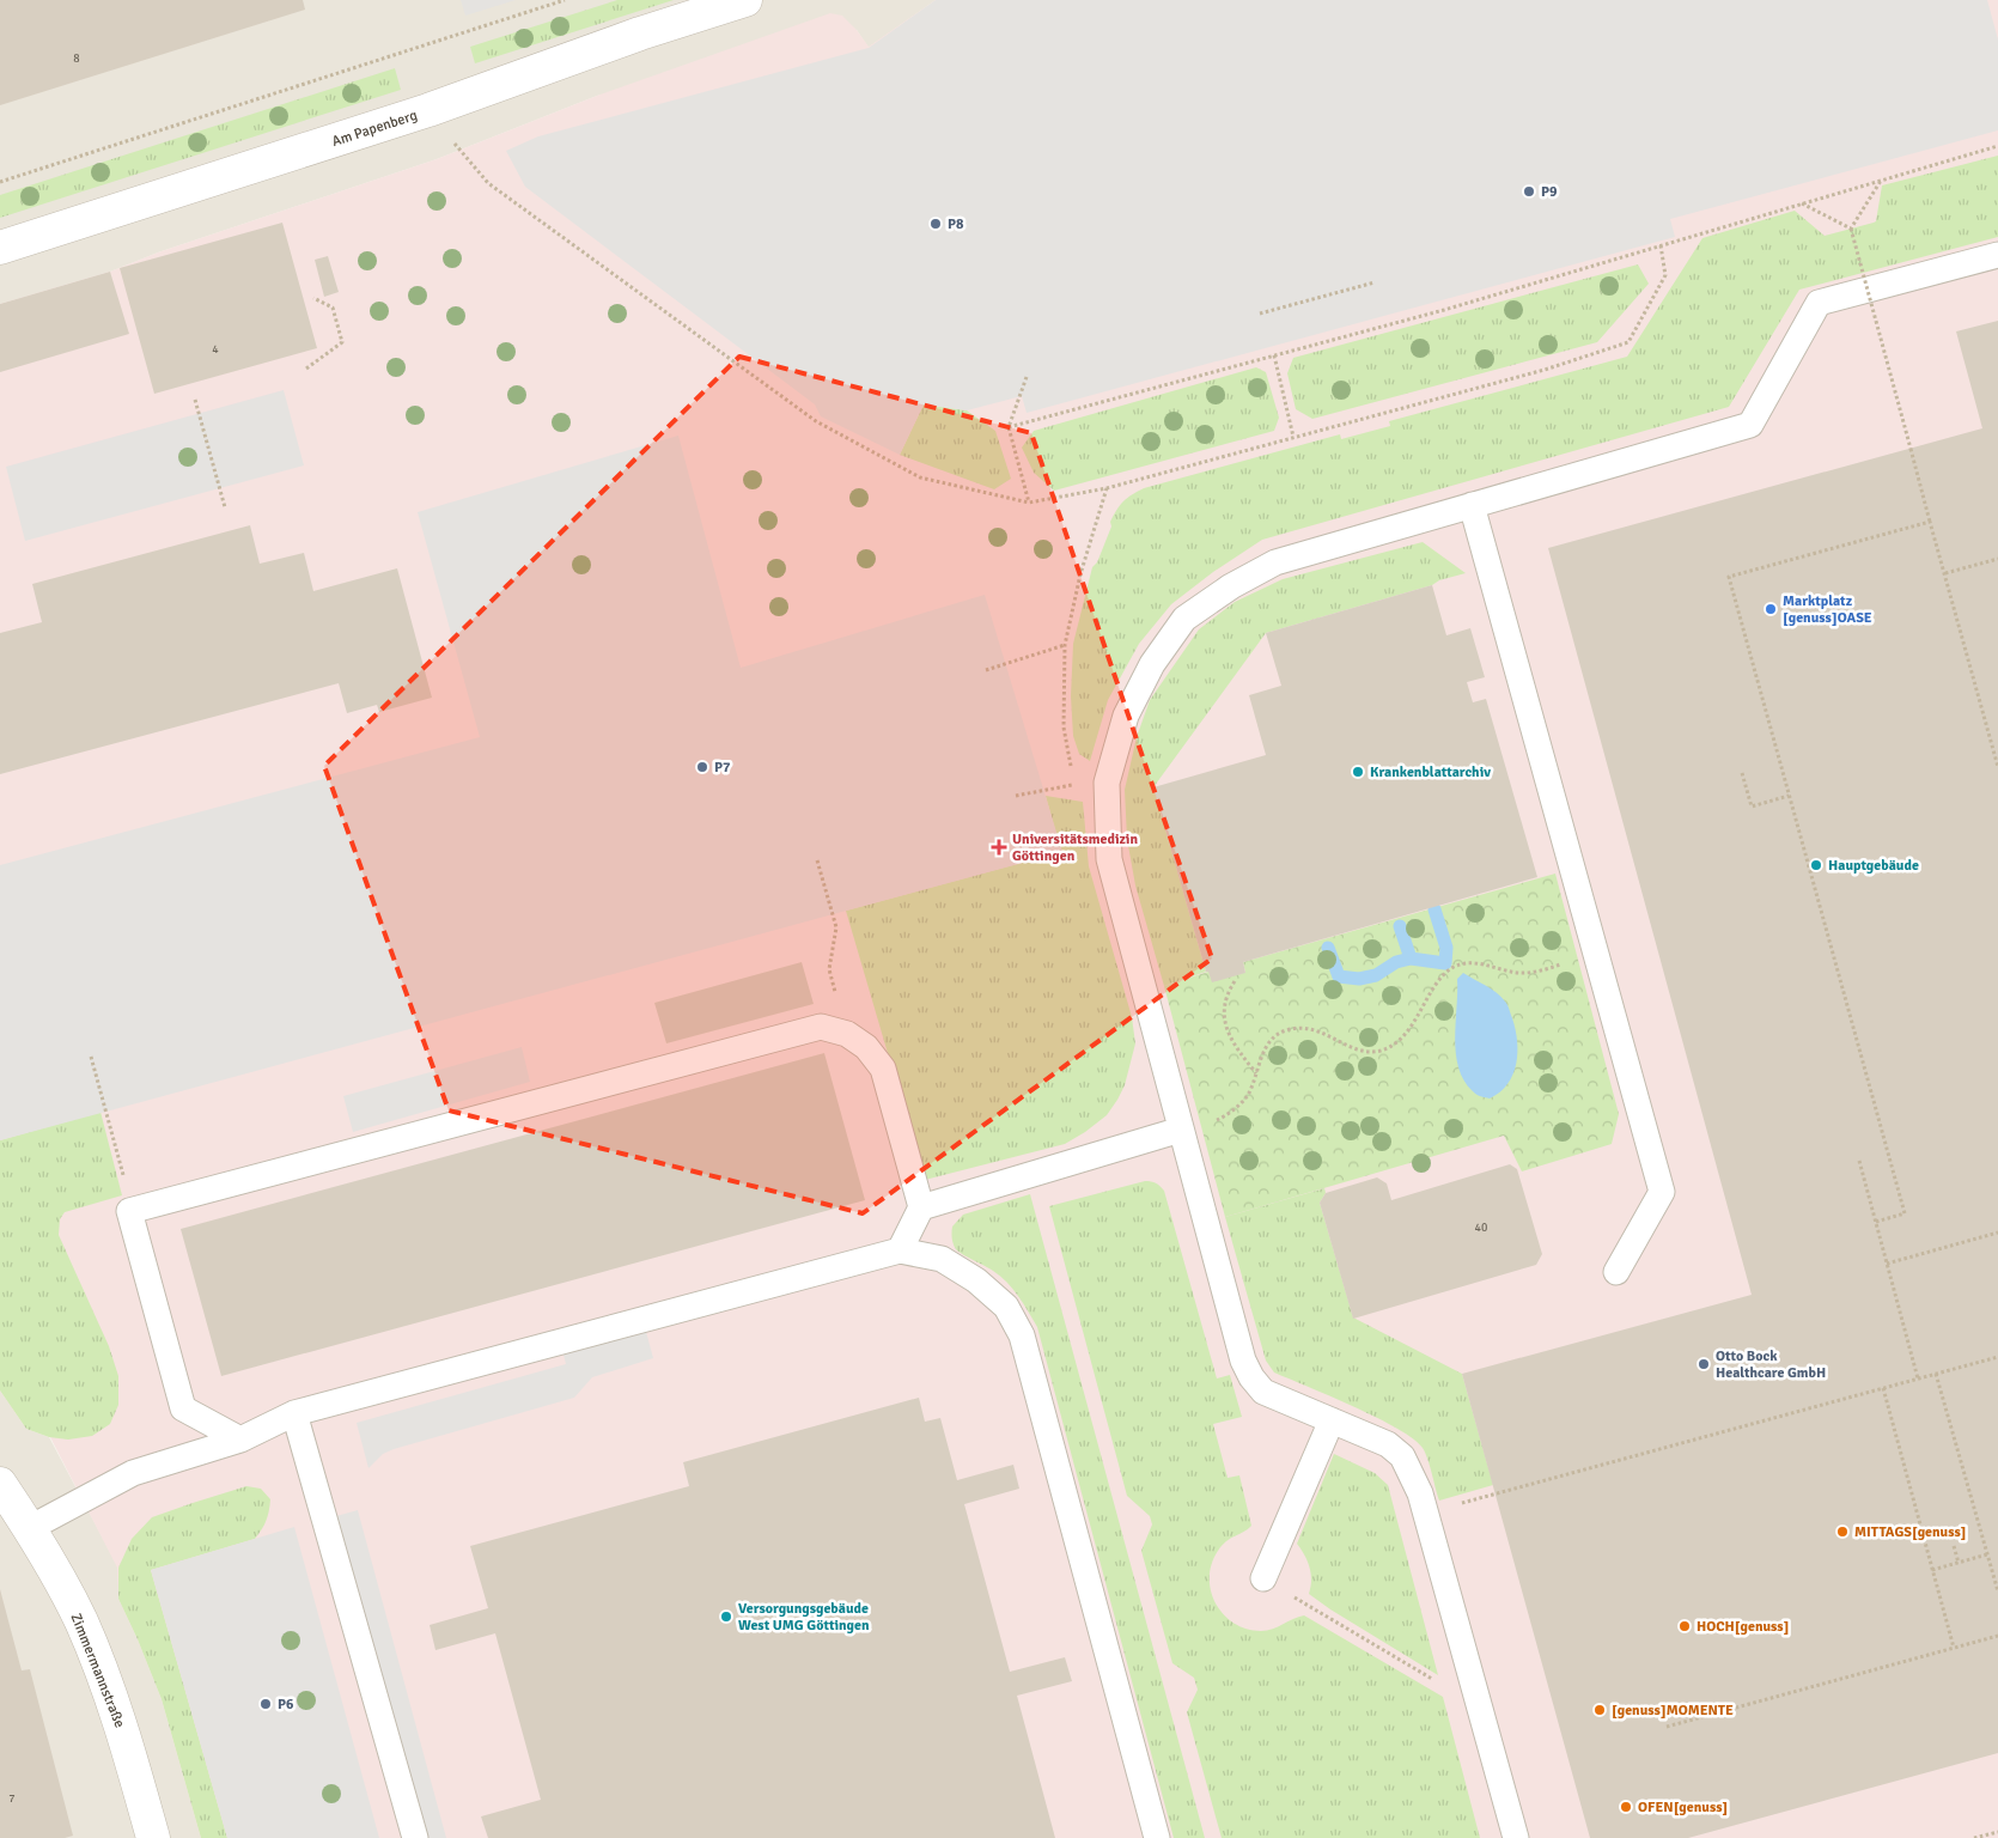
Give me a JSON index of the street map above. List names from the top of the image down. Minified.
{"streets":{"street":["Am Papenberg","Zimmermannstraße"]},"places":{"other":["P9","P8","Marktplatz [genuss]OASE","P7","Krankenblattarchiv","Hauptgebäude","Otto Bock Healthcare GmbH","MITTAGS[genuss]","Versorgungsgebäude West UMG Göttingen","HOCH[genuss]","P6","[genuss]MOMENTE","OFEN[genuss]"],"health":["Universitätsmedizin Göttingen"]},"house_numbers":["8","4","40","7"]}
